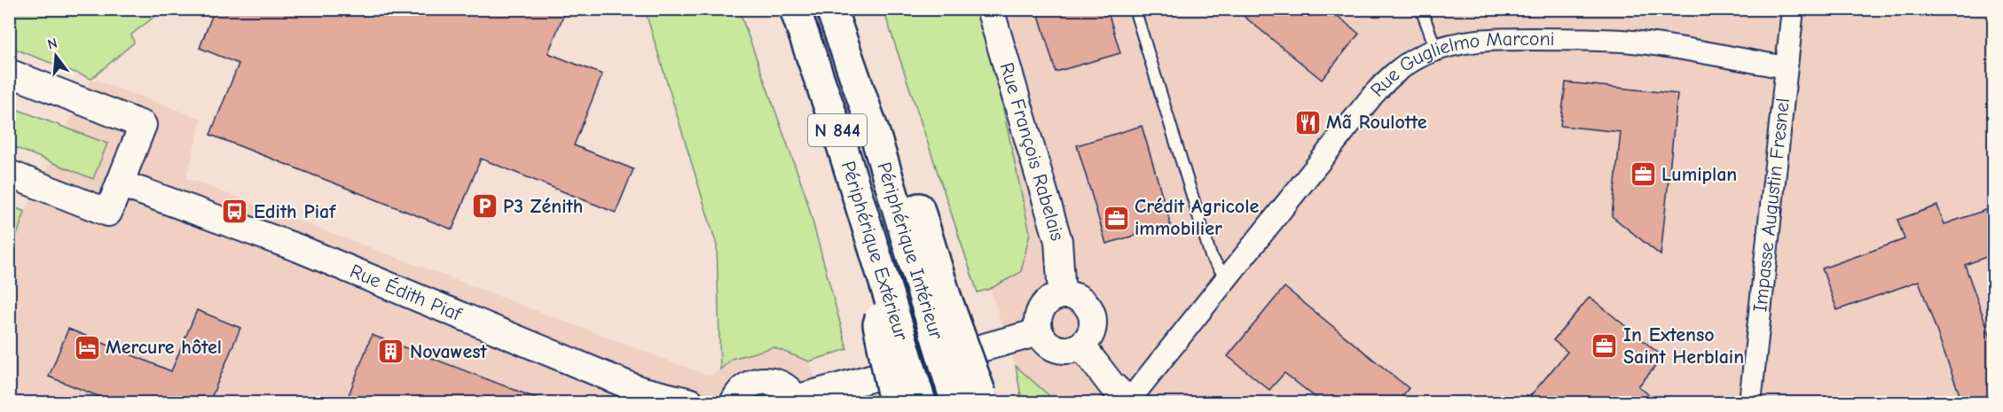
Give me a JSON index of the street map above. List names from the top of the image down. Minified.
{"streets":{"highway":["N 844","Périphérique Extérieur","Périphérique Intérieur"],"street":["Rue Guglielmo Marconi","Rue François Rabelais","Impasse Augustin Fresnel","Rue Édith Piaf"]},"crossings":[["Rue Guglielmo Marconi","Impasse Augustin Fresnel"]],"places":{"restaurant":["Mã Roulotte"],"office":["Lumiplan","Crédit Agricole immobilier","In Extenso Saint Herblain"],"parking":["P3 Zénith"],"bus stop":["Edith Piaf"],"hotel":["Mercure hôtel"],"building":["Novawest"]},"north":"top"}
